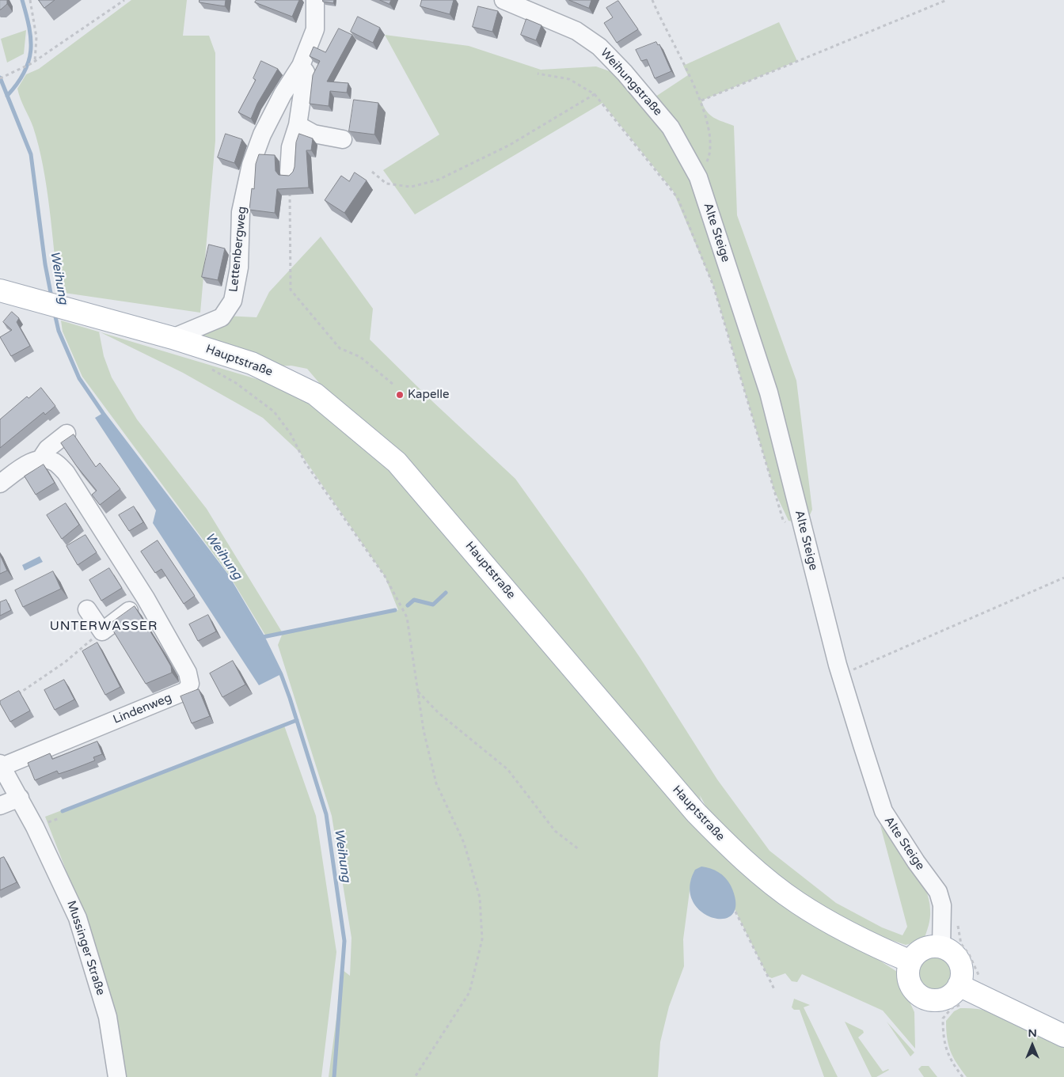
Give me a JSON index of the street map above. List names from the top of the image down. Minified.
{"streets":{"main road":["Hauptstraße"],"street":["Weihungstraße","Alte Steige","Lettenbergweg","Lindenweg","Mussinger Straße"]},"crossings":[["Weihungstraße","Alte Steige"],["Alte Steige","Hauptstraße"],["Lettenbergweg","Hauptstraße"],["Lindenweg","Mussinger Straße"]],"districts":["UNTERWASSER"],"water":["Weihung"],"places":["Kapelle"],"north":"top"}
